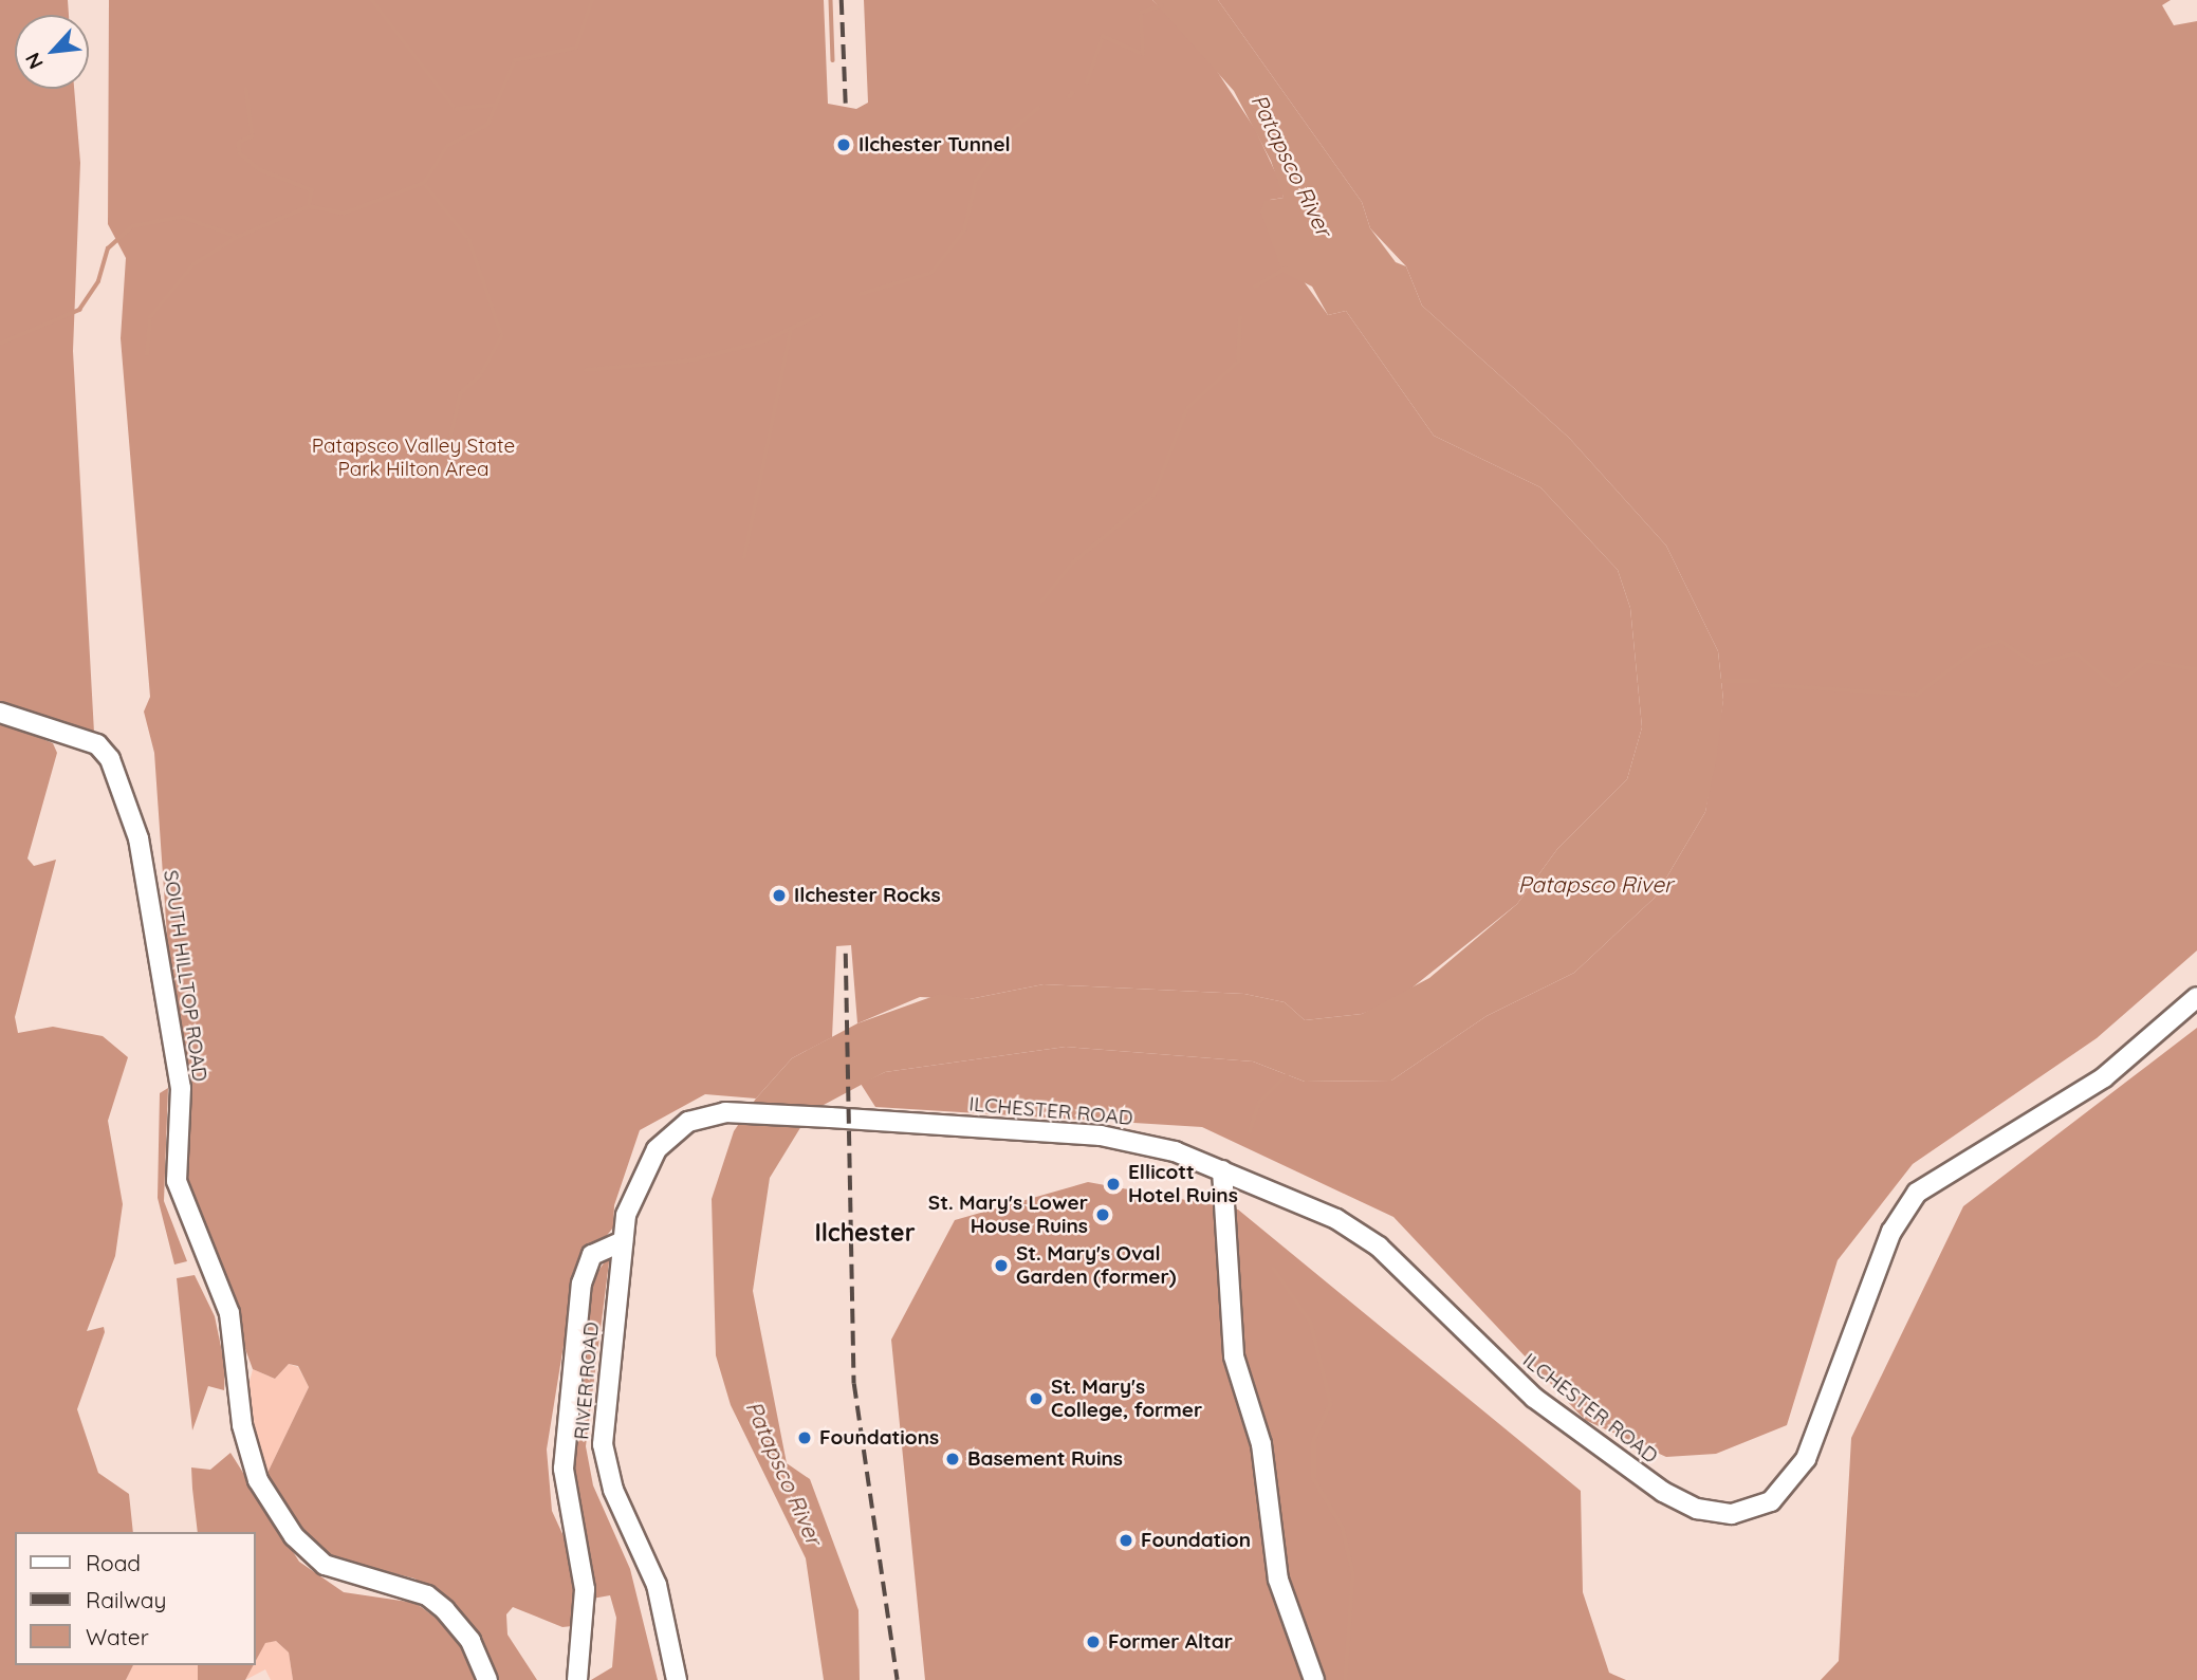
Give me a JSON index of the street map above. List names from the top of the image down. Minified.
{"streets":{"street":["SOUTH HILLTOP ROAD","ILCHESTER ROAD","RIVER ROAD"]},"crossings":[["ILCHESTER ROAD","RIVER ROAD"]],"districts":["Ilchester"],"water":["Patapsco River"],"parks":["Patapsco Valley State Park Hilton Area"],"places":["Ilchester Tunnel","Ilchester Rocks","Ellicott Hotel Ruins","St. Mary's Lower House Ruins","St. Mary's Oval Garden (former)","St. Mary's College, former","Foundations","Basement Ruins","Foundation","Former Altar"],"legend":["Road","Railway","Water"],"north":"bottom left"}
